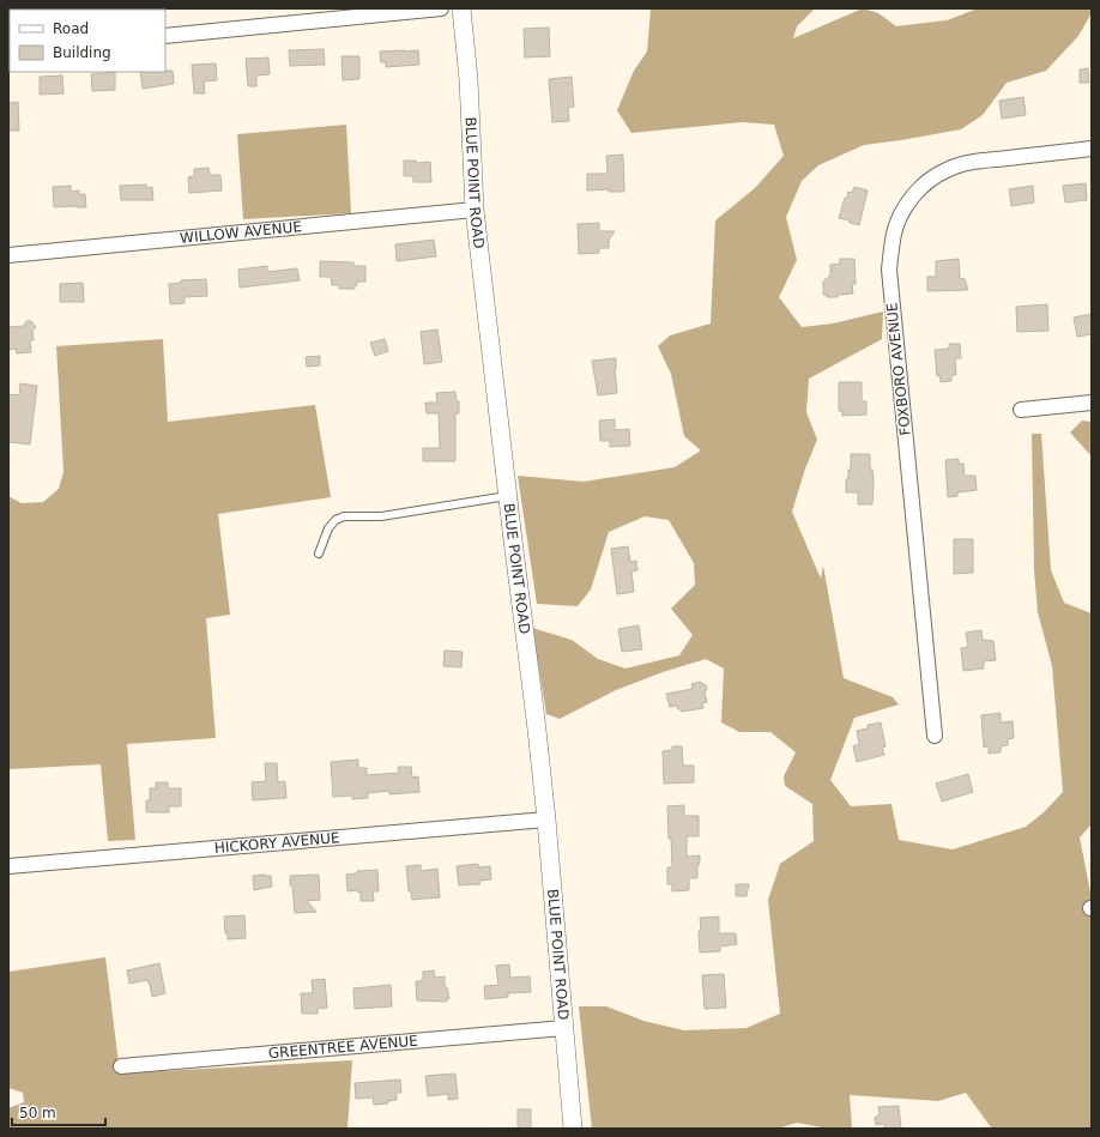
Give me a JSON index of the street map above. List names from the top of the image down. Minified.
{"streets":{"street":["BLUE POINT ROAD","WILLOW AVENUE","FOXBORO AVENUE","HICKORY AVENUE","GREENTREE AVENUE"]},"crossings":[["BLUE POINT ROAD","WILLOW AVENUE"],["BLUE POINT ROAD","HICKORY AVENUE"],["BLUE POINT ROAD","GREENTREE AVENUE"]],"legend":["Road","Building"],"scale_bar":"50 m"}
